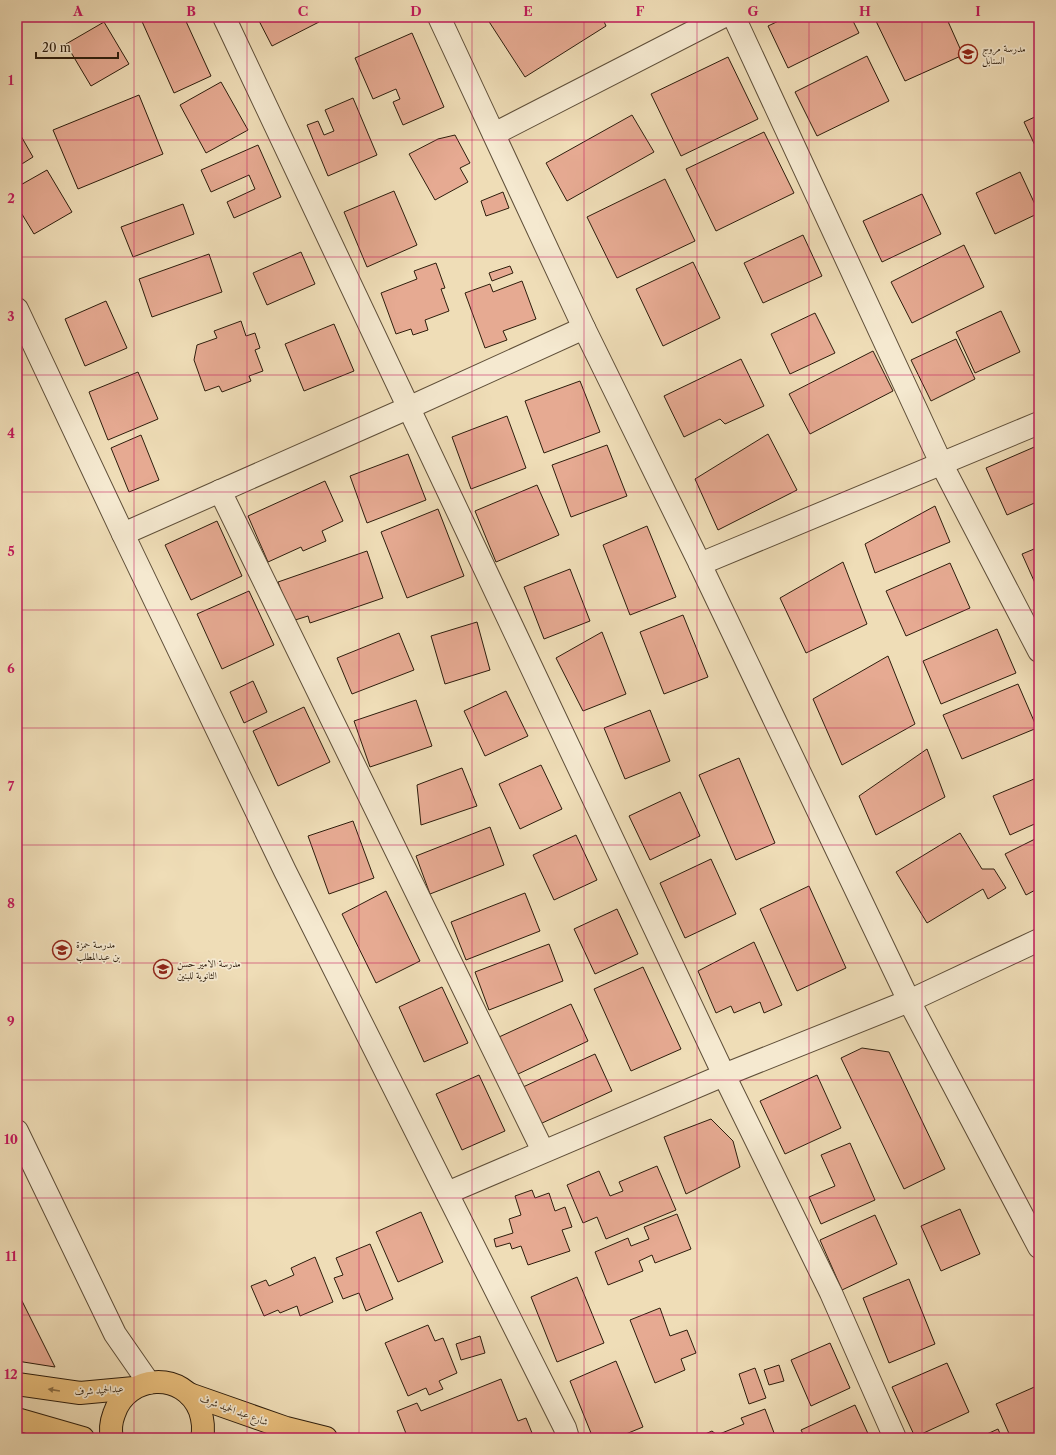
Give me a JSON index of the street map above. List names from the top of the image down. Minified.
{"streets":{"main road":["عبدالحميد شرف","شارع عبد الحميد شرف"]},"crossings":[["عبدالحميد شرف","شارع عبد الحميد شرف"]],"places":{"school or university":["مدرسة مروج السنابل","مدرسة حمزة بن عبدالمطلب","مدرسة الامير حسن الثانوية للبنين"]},"scale_bar":"20 m","grid":{"columns":["A","B","C","D","E","F","G","H","I"],"rows":["1","2","3","4","5","6","7","8","9","10","11","12"]}}
